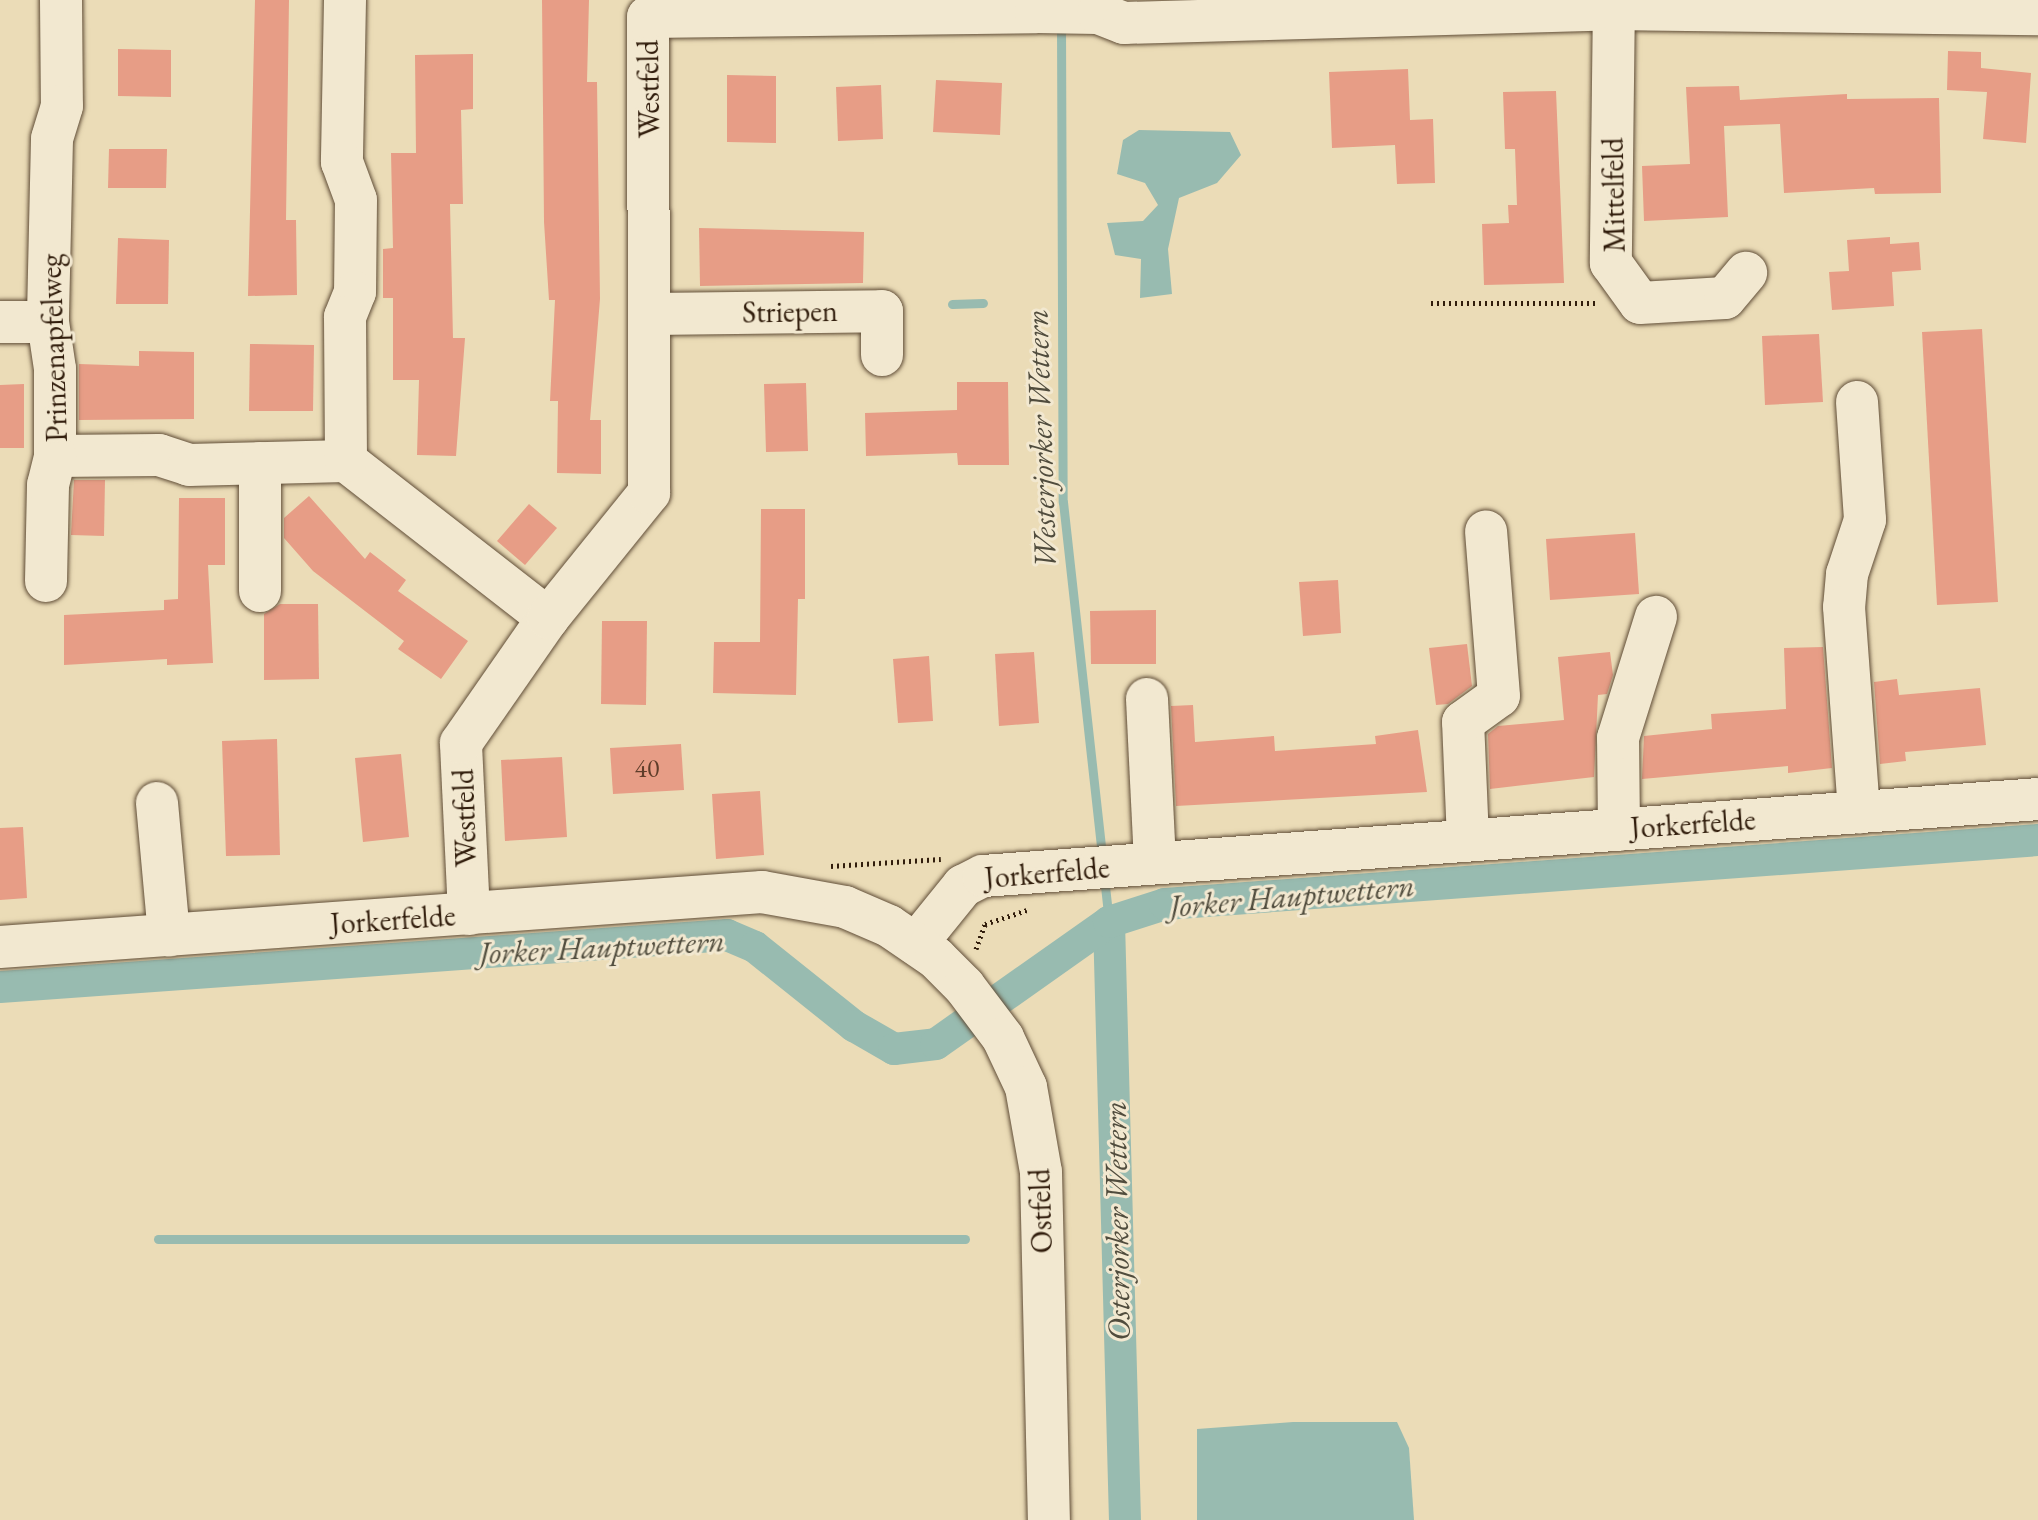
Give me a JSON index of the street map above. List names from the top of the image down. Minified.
{"streets":{"street":["Westfeld","Mittelfeld","Striepen","Prinzenapfelweg","Jorkerfelde","Ostfeld"]},"crossings":[["Westfeld","Mittelfeld"],["Westfeld","Striepen"],["Westfeld","Jorkerfelde"],["Jorkerfelde","Ostfeld"]],"water":["Westerjorker Wettern","Jorker Hauptwettern","Osterjorker Wettern"],"house_numbers":["40"]}
